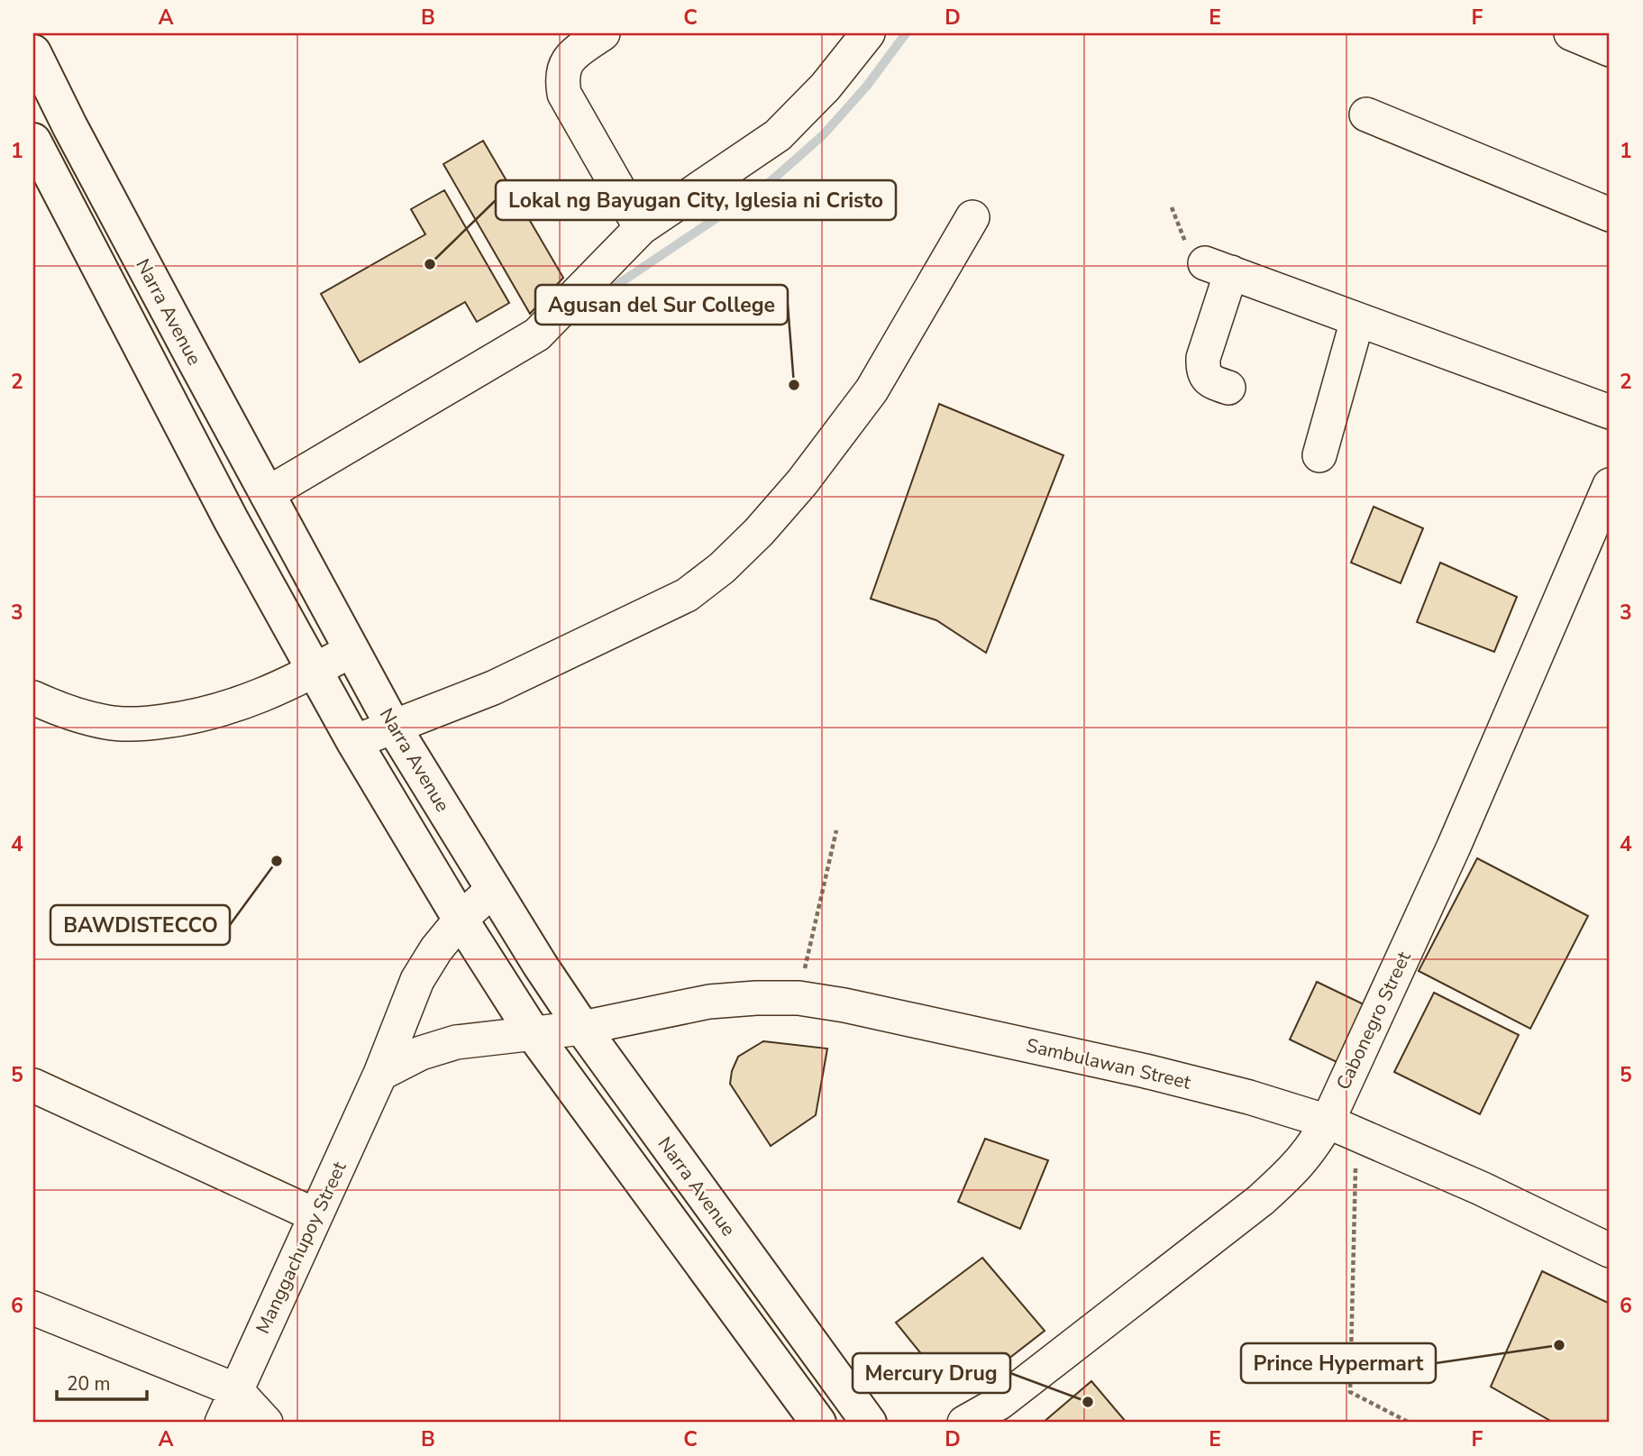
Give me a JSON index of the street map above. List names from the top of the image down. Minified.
{"streets":{"highway":["Narra Avenue"],"street":["Cabonegro Street","Sambulawan Street","Manggachupoy Street"]},"crossings":[["Narra Avenue","Sambulawan Street"],["Narra Avenue","Manggachupoy Street"],["Cabonegro Street","Sambulawan Street"]],"places":["Lokal ng Bayugan City, Iglesia ni Cristo","Agusan del Sur College","BAWDISTECCO","Prince Hypermart","Mercury Drug"],"scale_bar":"20 m","grid":{"columns":["A","B","C","D","E","F"],"rows":["1","2","3","4","5","6"]}}
